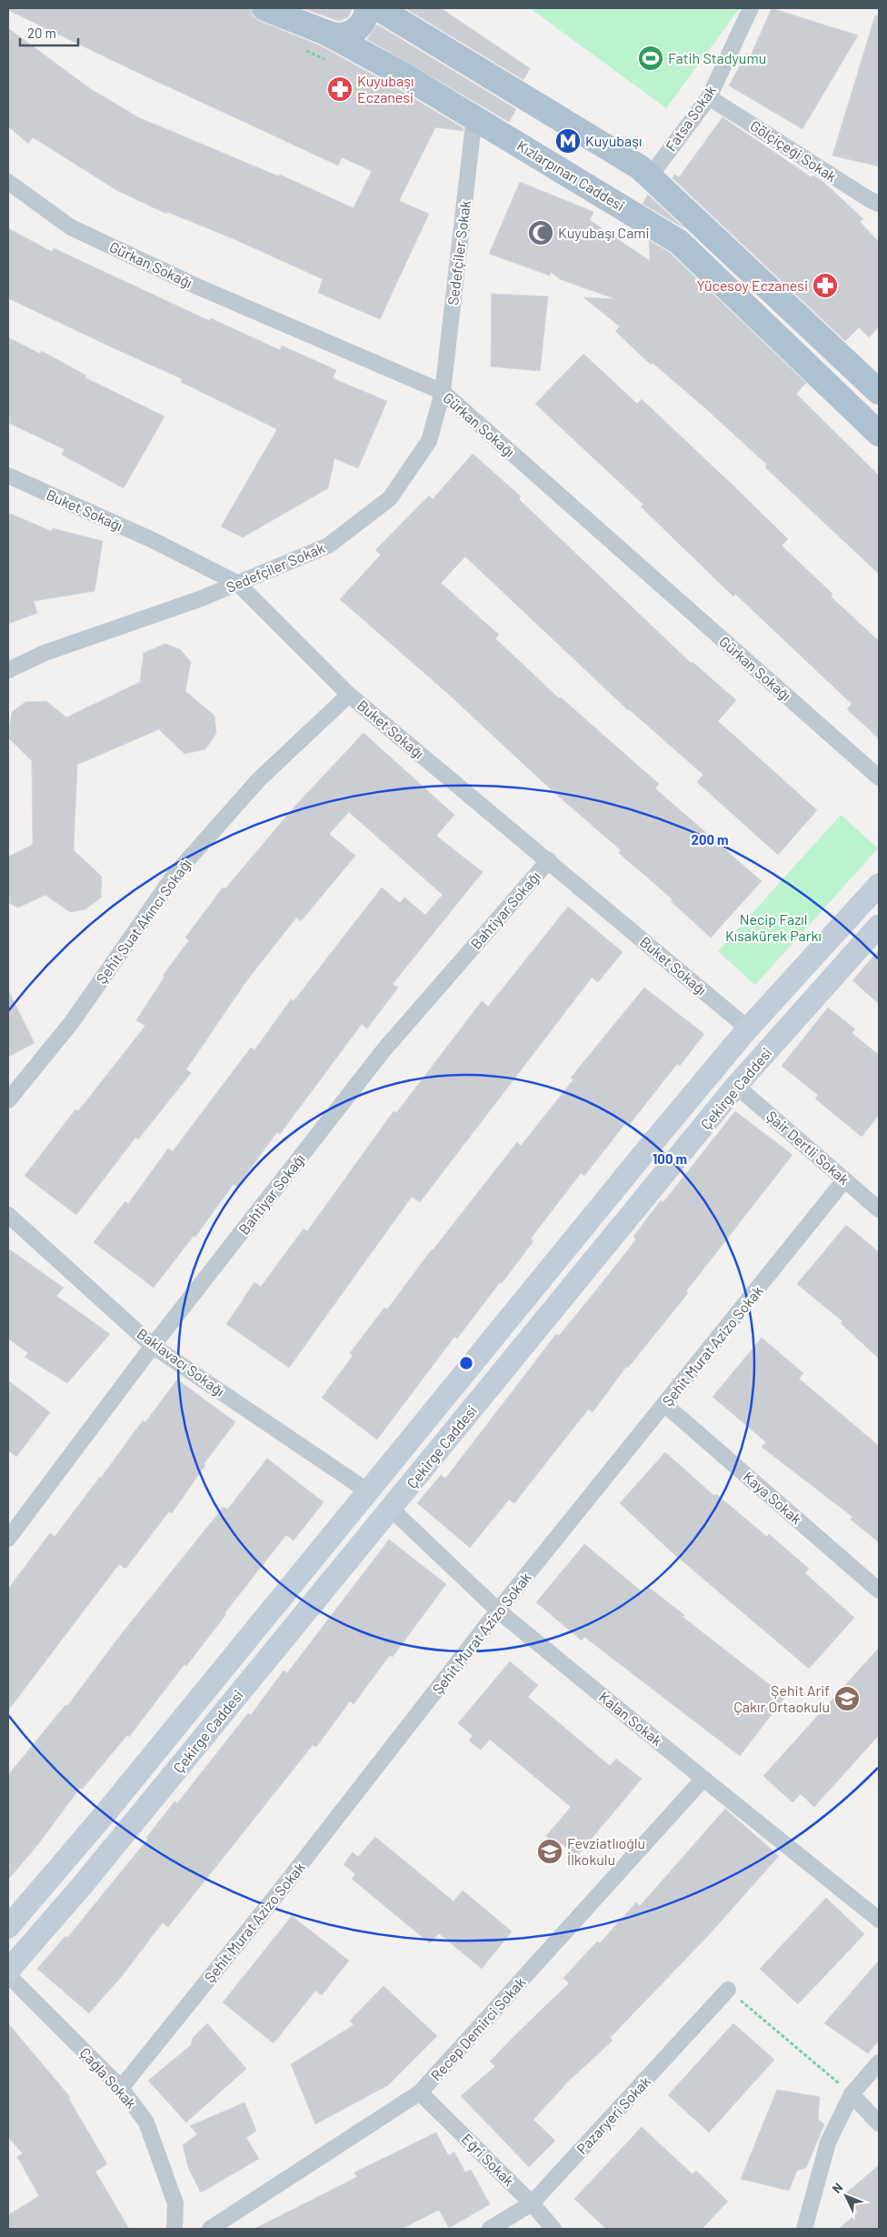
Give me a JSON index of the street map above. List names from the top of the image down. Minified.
{"streets":{"main road":["Kızlarpınarı Caddesi","Çekirge Caddesi"],"street":["Fatsa Sokak","Gölçiçeği Sokak","Sedefçiler Sokak","Gürkan Sokağı","Buket Sokağı","Bahtiyar Sokağı","Şehit Suat Akıncı Sokağı","Şair Dertli Sokak","Şehit Murat Azizo Sokak","Baklavacı Sokağı","Kaya Sokak","Kalan Sokak","Recep Demirci Sokak","Çağla Sokak","Pazaryeri Sokak","Eğri Sokak"]},"crossings":[["Fatsa Sokak","Gölçiçeği Sokak"],["Kızlarpınarı Caddesi","Sedefçiler Sokak"],["Sedefçiler Sokak","Gürkan Sokağı"],["Sedefçiler Sokak","Buket Sokağı"],["Buket Sokağı","Bahtiyar Sokağı"],["Buket Sokağı","Şehit Suat Akıncı Sokağı"],["Buket Sokağı","Çekirge Caddesi"],["Bahtiyar Sokağı","Baklavacı Sokağı"],["Çekirge Caddesi","Şair Dertli Sokak"],["Çekirge Caddesi","Baklavacı Sokağı"],["Çekirge Caddesi","Kalan Sokak"],["Şair Dertli Sokak","Şehit Murat Azizo Sokak"],["Şehit Murat Azizo Sokak","Kaya Sokak"],["Şehit Murat Azizo Sokak","Kalan Sokak"],["Şehit Murat Azizo Sokak","Çağla Sokak"],["Kalan Sokak","Recep Demirci Sokak"],["Recep Demirci Sokak","Eğri Sokak"],["Pazaryeri Sokak","Eğri Sokak"]],"parks":["Necip Fazıl Kısakürek Parkı"],"places":{"sports":["Fatih Stadyumu"],"pharmacy":["Kuyubaşı Eczanesi","Yücesoy Eczanesi"],"metro station":["Kuyubaşı"],"mosque":["Kuyubaşı Cami"],"school or university":["Şehit Arif Çakır Ortaokulu","Fevziatlıoğlu İlkokulu"]},"scale_bar":"20 m","north":"top left","rings":["200 m","100 m"]}
